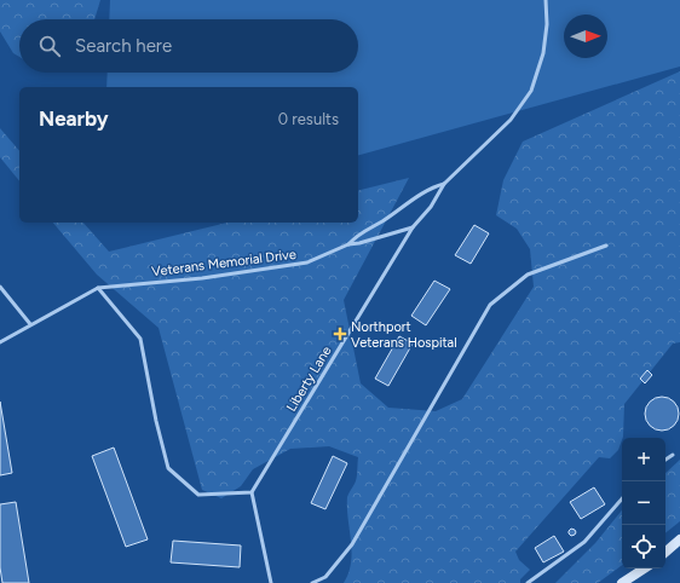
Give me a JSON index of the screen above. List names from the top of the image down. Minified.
{"streets":{"lane":["Veterans Memorial Drive","Liberty Lane"]},"crossings":[["Veterans Memorial Drive","Liberty Lane"]],"places":{"health":["Northport Veterans Hospital"]},"north":"right","page":{"search":"Search here","heading":["Nearby","0 results"],"map_buttons":["+","−"]}}
